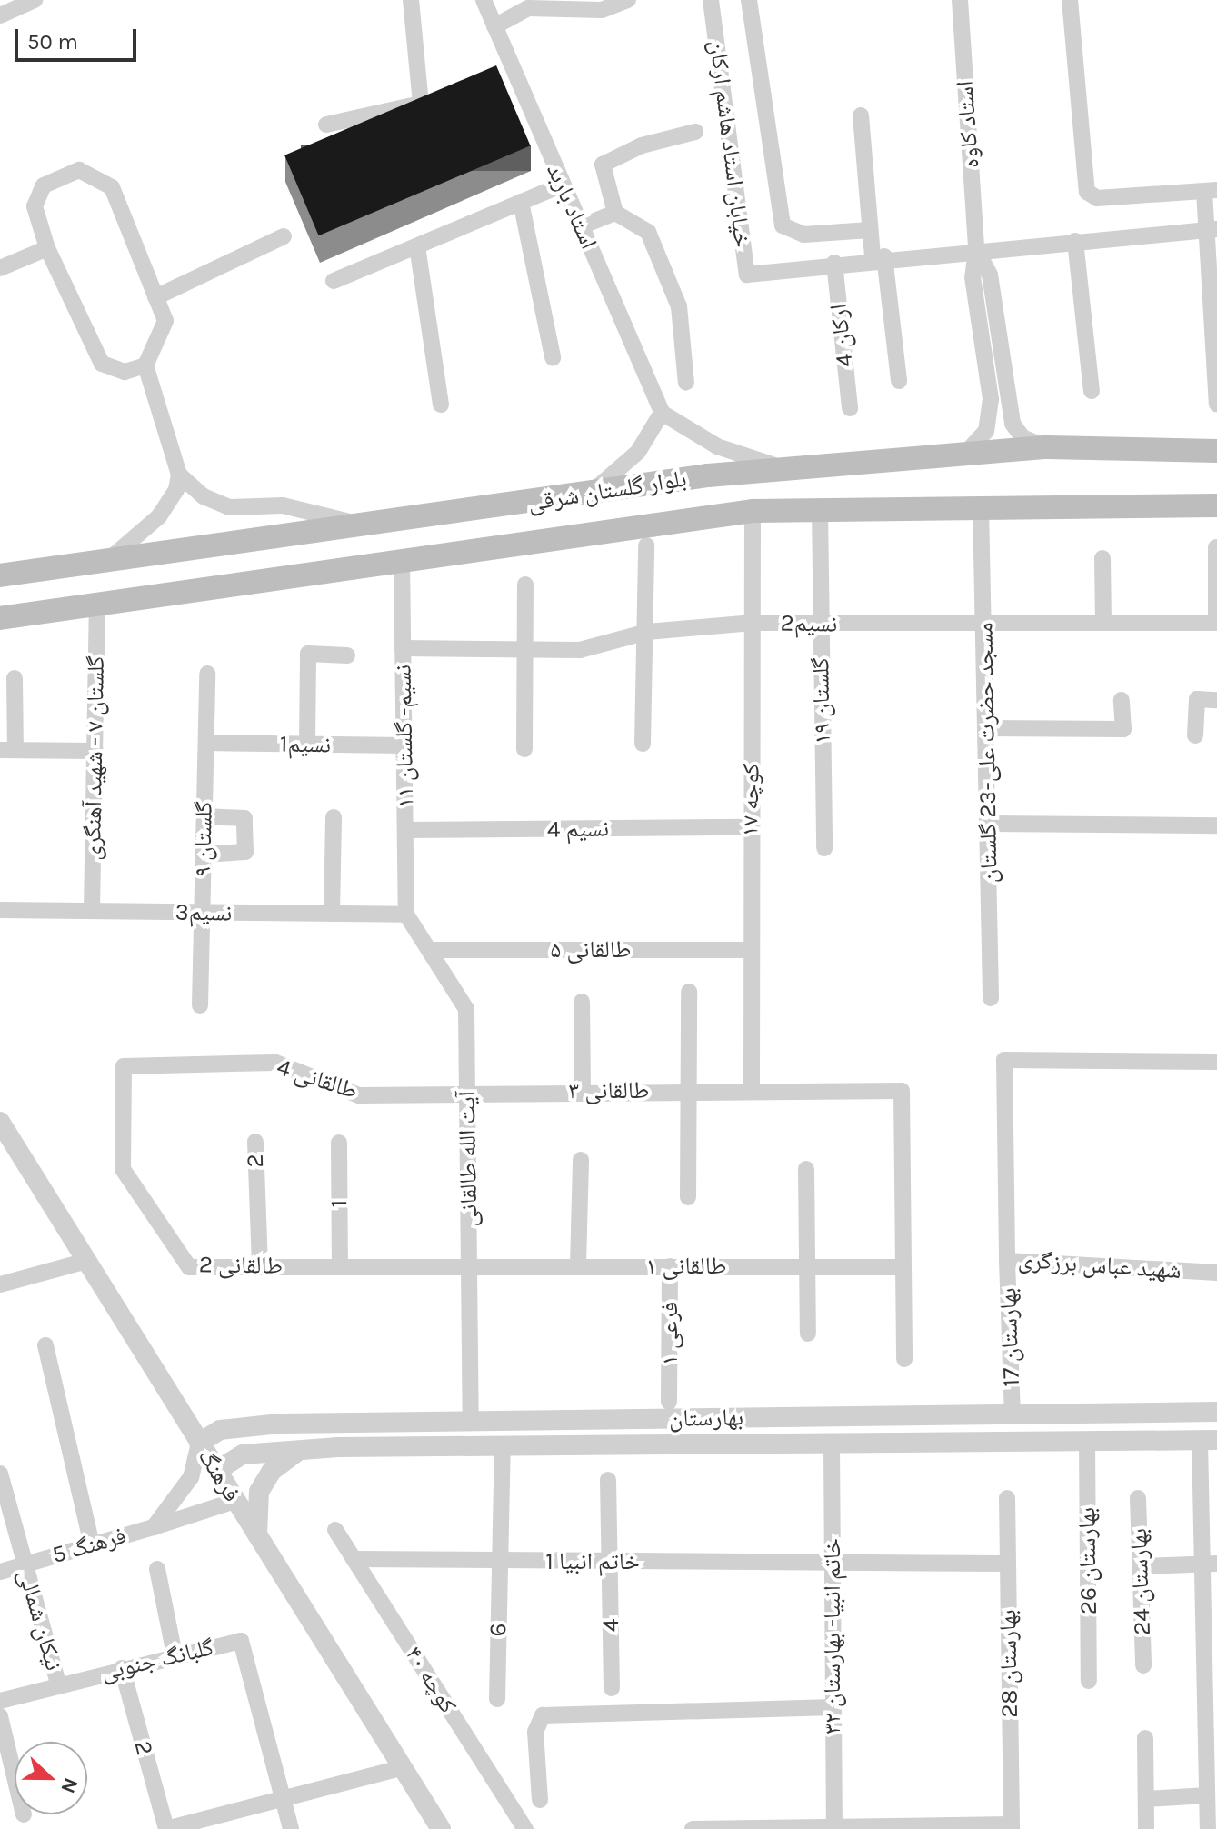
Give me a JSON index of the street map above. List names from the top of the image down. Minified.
{"streets":{"main road":["بلوار گلستان شرقی"],"street":["استاد کاوه","خیابان استاد هاشم ارکان","استاد باربد","ارکان 4","نسیم2","گلستان ۱۹","نسیم- گلستان ۱۱","نسیم1","مسجد حضرت علی-23 گلستان","گلستان ۷ - شهید آهنگری","کوچه ۱۷","نسیم 4","گلستان ۹","نسیم3","طالقانی ۵","طالقانی 4","طالقانی ۳","آیت الله طالقانی","2","1","طالقانی 2","شهید عباس برزگری","طالقانی ۱","فرعی ۱","بهارستان 17","بهارستان","فرهنگ","فرهنگ 5","بهارستان 26","خاتم انبیا 1","بهارستان 24","نیکان شمالی","4","6","خاتم انبیا- بهارستان ۳۲","گلبانگ جنوبی","بهارستان 28","کوچه ۴۰"]},"crossings":[["استاد کاوه","خیابان استاد هاشم ارکان"],["استاد کاوه","بلوار گلستان شرقی"],["خیابان استاد هاشم ارکان","ارکان 4"],["بلوار گلستان شرقی","گلستان ۱۹"],["بلوار گلستان شرقی","نسیم- گلستان ۱۱"],["بلوار گلستان شرقی","مسجد حضرت علی-23 گلستان"],["بلوار گلستان شرقی","گلستان ۷ - شهید آهنگری"],["بلوار گلستان شرقی","کوچه ۱۷"],["نسیم2","گلستان ۱۹"],["نسیم2","نسیم- گلستان ۱۱"],["نسیم2","مسجد حضرت علی-23 گلستان"],["نسیم2","کوچه ۱۷"],["نسیم- گلستان ۱۱","نسیم1"],["نسیم- گلستان ۱۱","نسیم 4"],["نسیم- گلستان ۱۱","نسیم3"],["نسیم- گلستان ۱۱","آیت الله طالقانی"],["نسیم1","گلستان ۹"],["گلستان ۷ - شهید آهنگری","نسیم3"],["کوچه ۱۷","نسیم 4"],["کوچه ۱۷","طالقانی ۵"],["کوچه ۱۷","طالقانی ۳"],["گلستان ۹","نسیم3"],["نسیم3","آیت الله طالقانی"],["طالقانی ۵","آیت الله طالقانی"],["طالقانی 4","طالقانی ۳"],["طالقانی 4","آیت الله طالقانی"],["طالقانی 4","طالقانی 2"],["طالقانی ۳","آیت الله طالقانی"],["طالقانی ۳","طالقانی ۱"],["آیت الله طالقانی","طالقانی 2"],["آیت الله طالقانی","طالقانی ۱"],["آیت الله طالقانی","بهارستان"],["2","طالقانی 2"],["2","گلبانگ جنوبی"],["1","طالقانی 2"],["طالقانی 2","طالقانی ۱"],["شهید عباس برزگری","بهارستان 17"],["طالقانی ۱","فرعی ۱"],["بهارستان 17","بهارستان"],["بهارستان","فرهنگ"],["بهارستان","فرهنگ 5"],["بهارستان","بهارستان 26"],["بهارستان","6"],["بهارستان","خاتم انبیا- بهارستان ۳۲"],["فرهنگ","فرهنگ 5"],["فرهنگ 5","نیکان شمالی"],["خاتم انبیا 1","4"],["خاتم انبیا 1","6"],["خاتم انبیا 1","خاتم انبیا- بهارستان ۳۲"],["خاتم انبیا 1","بهارستان 28"],["خاتم انبیا 1","کوچه ۴۰"],["نیکان شمالی","گلبانگ جنوبی"]],"scale_bar":"50 m","north":"right"}
